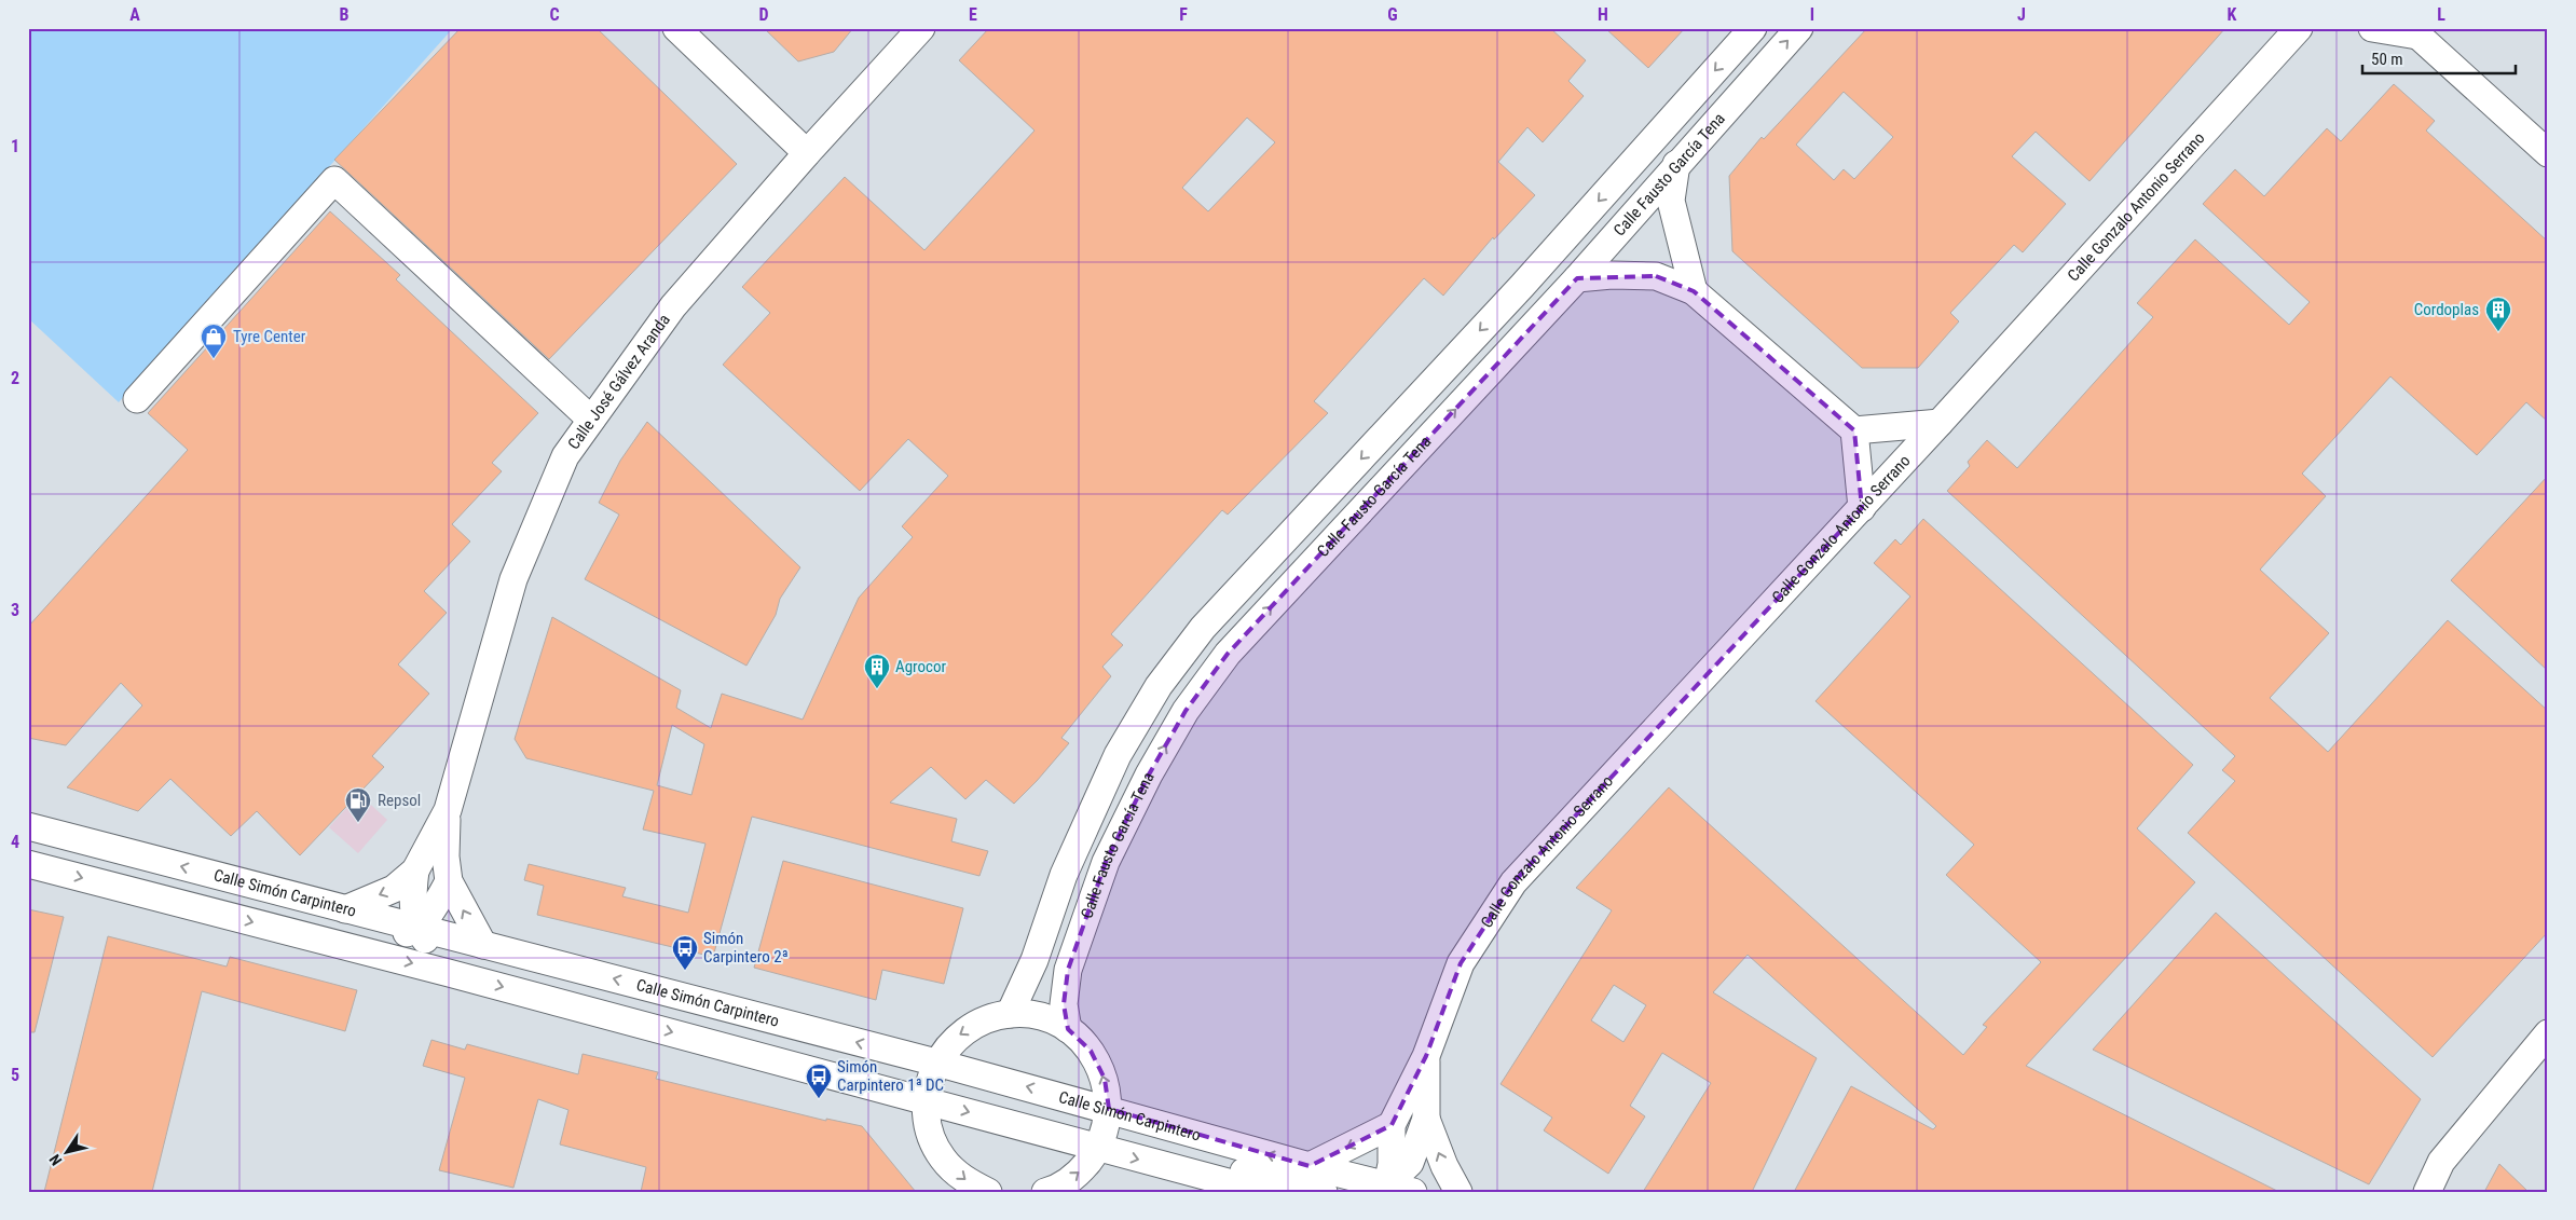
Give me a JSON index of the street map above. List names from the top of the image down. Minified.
{"streets":{"street":["Calle Fausto García Tena","Calle Gonzalo Antonio Serrano","Calle José Gálvez Aranda","Calle Simón Carpintero"]},"crossings":[["Calle Gonzalo Antonio Serrano","Calle Simón Carpintero"],["Calle José Gálvez Aranda","Calle Simón Carpintero"]],"places":{"building":["Cordoplas","Agrocor"],"shop":["Tyre Center"],"fuel station":["Repsol"],"bus stop":["Simón Carpintero 2ª","Simón Carpintero 1ª DC"]},"scale_bar":"50 m","north":"bottom left","grid":{"columns":["A","B","C","D","E","F","G","H","I","J","K","L"],"rows":["1","2","3","4","5"]}}
